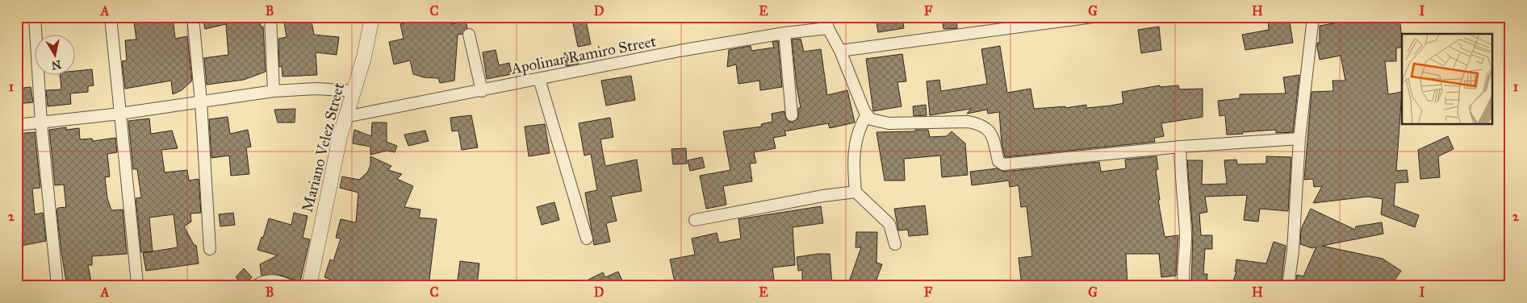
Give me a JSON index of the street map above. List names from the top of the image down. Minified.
{"streets":{"street":["Apolinar Ramiro Street","Mariano Velez Street"]},"crossings":[["Apolinar Ramiro Street","Mariano Velez Street"]],"north":"bottom","grid":{"columns":["A","B","C","D","E","F","G","H","I"],"rows":["1","2"]}}
